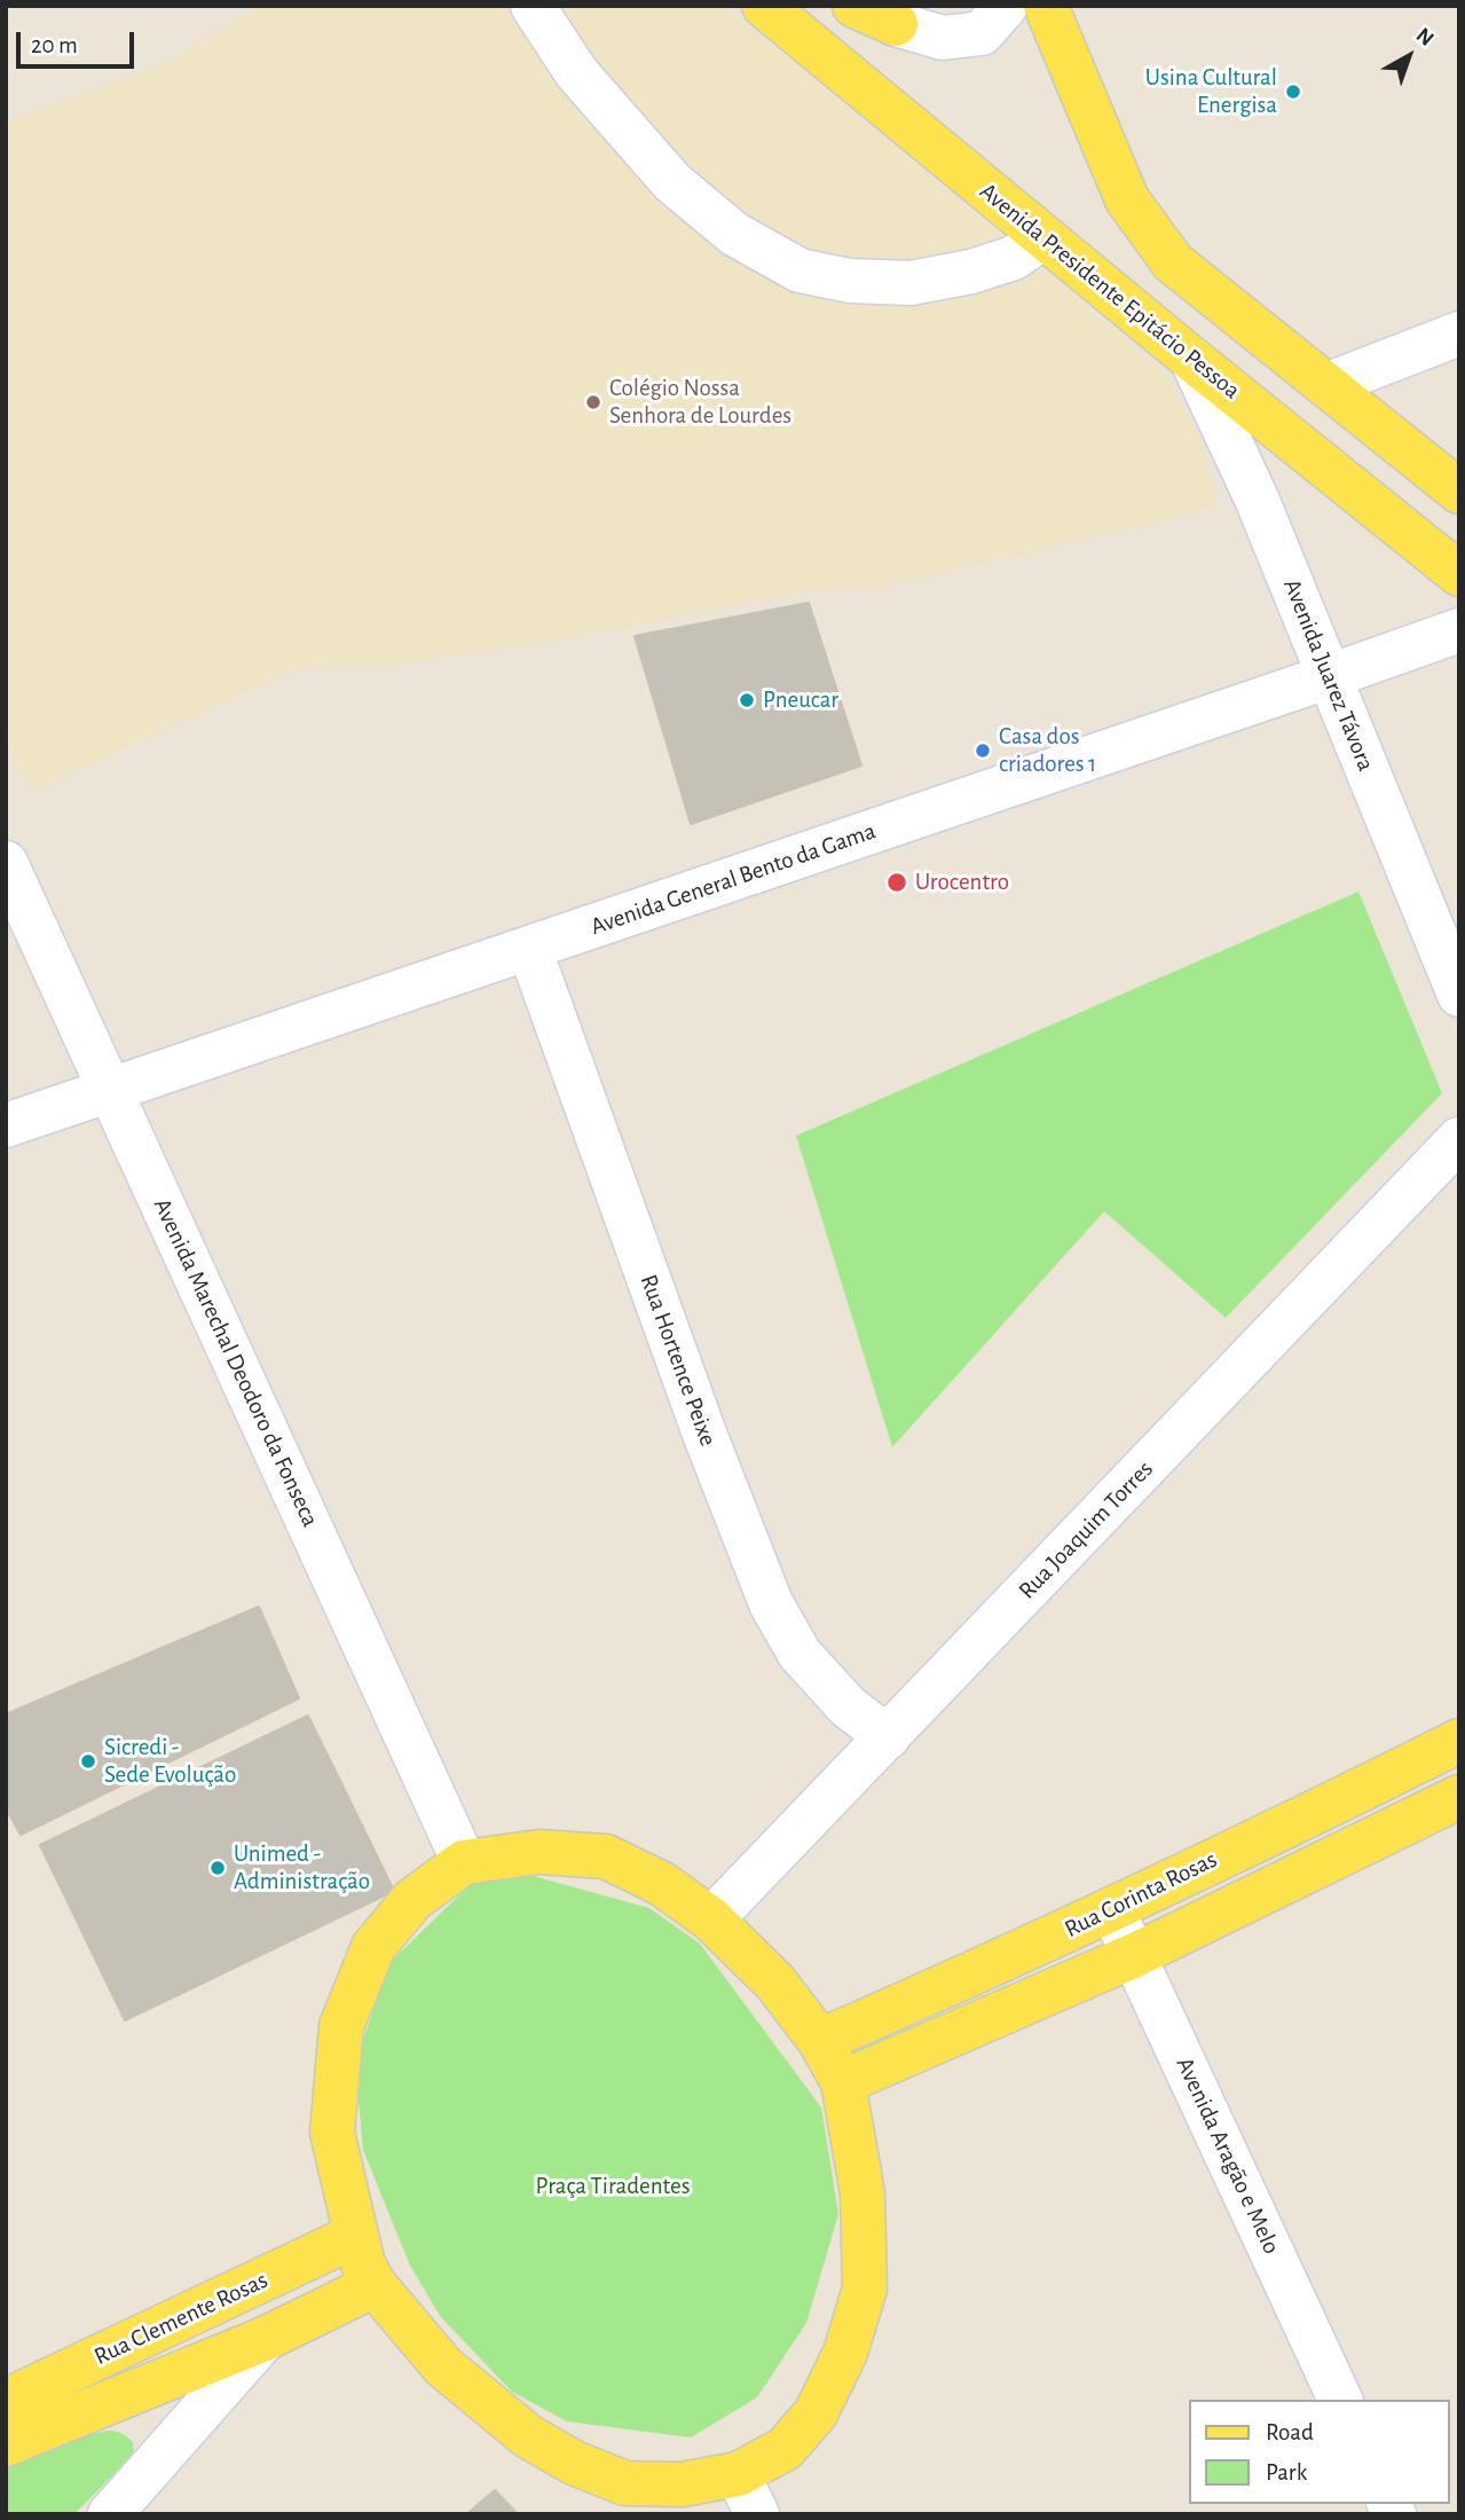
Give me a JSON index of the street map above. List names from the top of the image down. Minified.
{"streets":{"main road":["Avenida Presidente Epitácio Pessoa","Rua Corinta Rosas","Rua Clemente Rosas"],"street":["Avenida Juarez Távora","Avenida General Bento da Gama","Rua Hortence Peixe","Avenida Marechal Deodoro da Fonseca","Rua Joaquim Torres","Avenida Aragão e Melo"]},"crossings":[["Avenida Presidente Epitácio Pessoa","Avenida Juarez Távora"],["Avenida Juarez Távora","Avenida General Bento da Gama"],["Avenida General Bento da Gama","Rua Hortence Peixe"],["Avenida General Bento da Gama","Avenida Marechal Deodoro da Fonseca"],["Rua Hortence Peixe","Rua Joaquim Torres"],["Rua Corinta Rosas","Avenida Aragão e Melo"]],"parks":["Praça Tiradentes"],"places":["Usina Cultural Energisa","Colégio Nossa Senhora de Lourdes","Pneucar","Casa dos criadores 1","Urocentro","Sicredi - Sede Evolução","Unimed - Administração"],"legend":["Road","Park"],"scale_bar":"20 m","north":"top right"}
